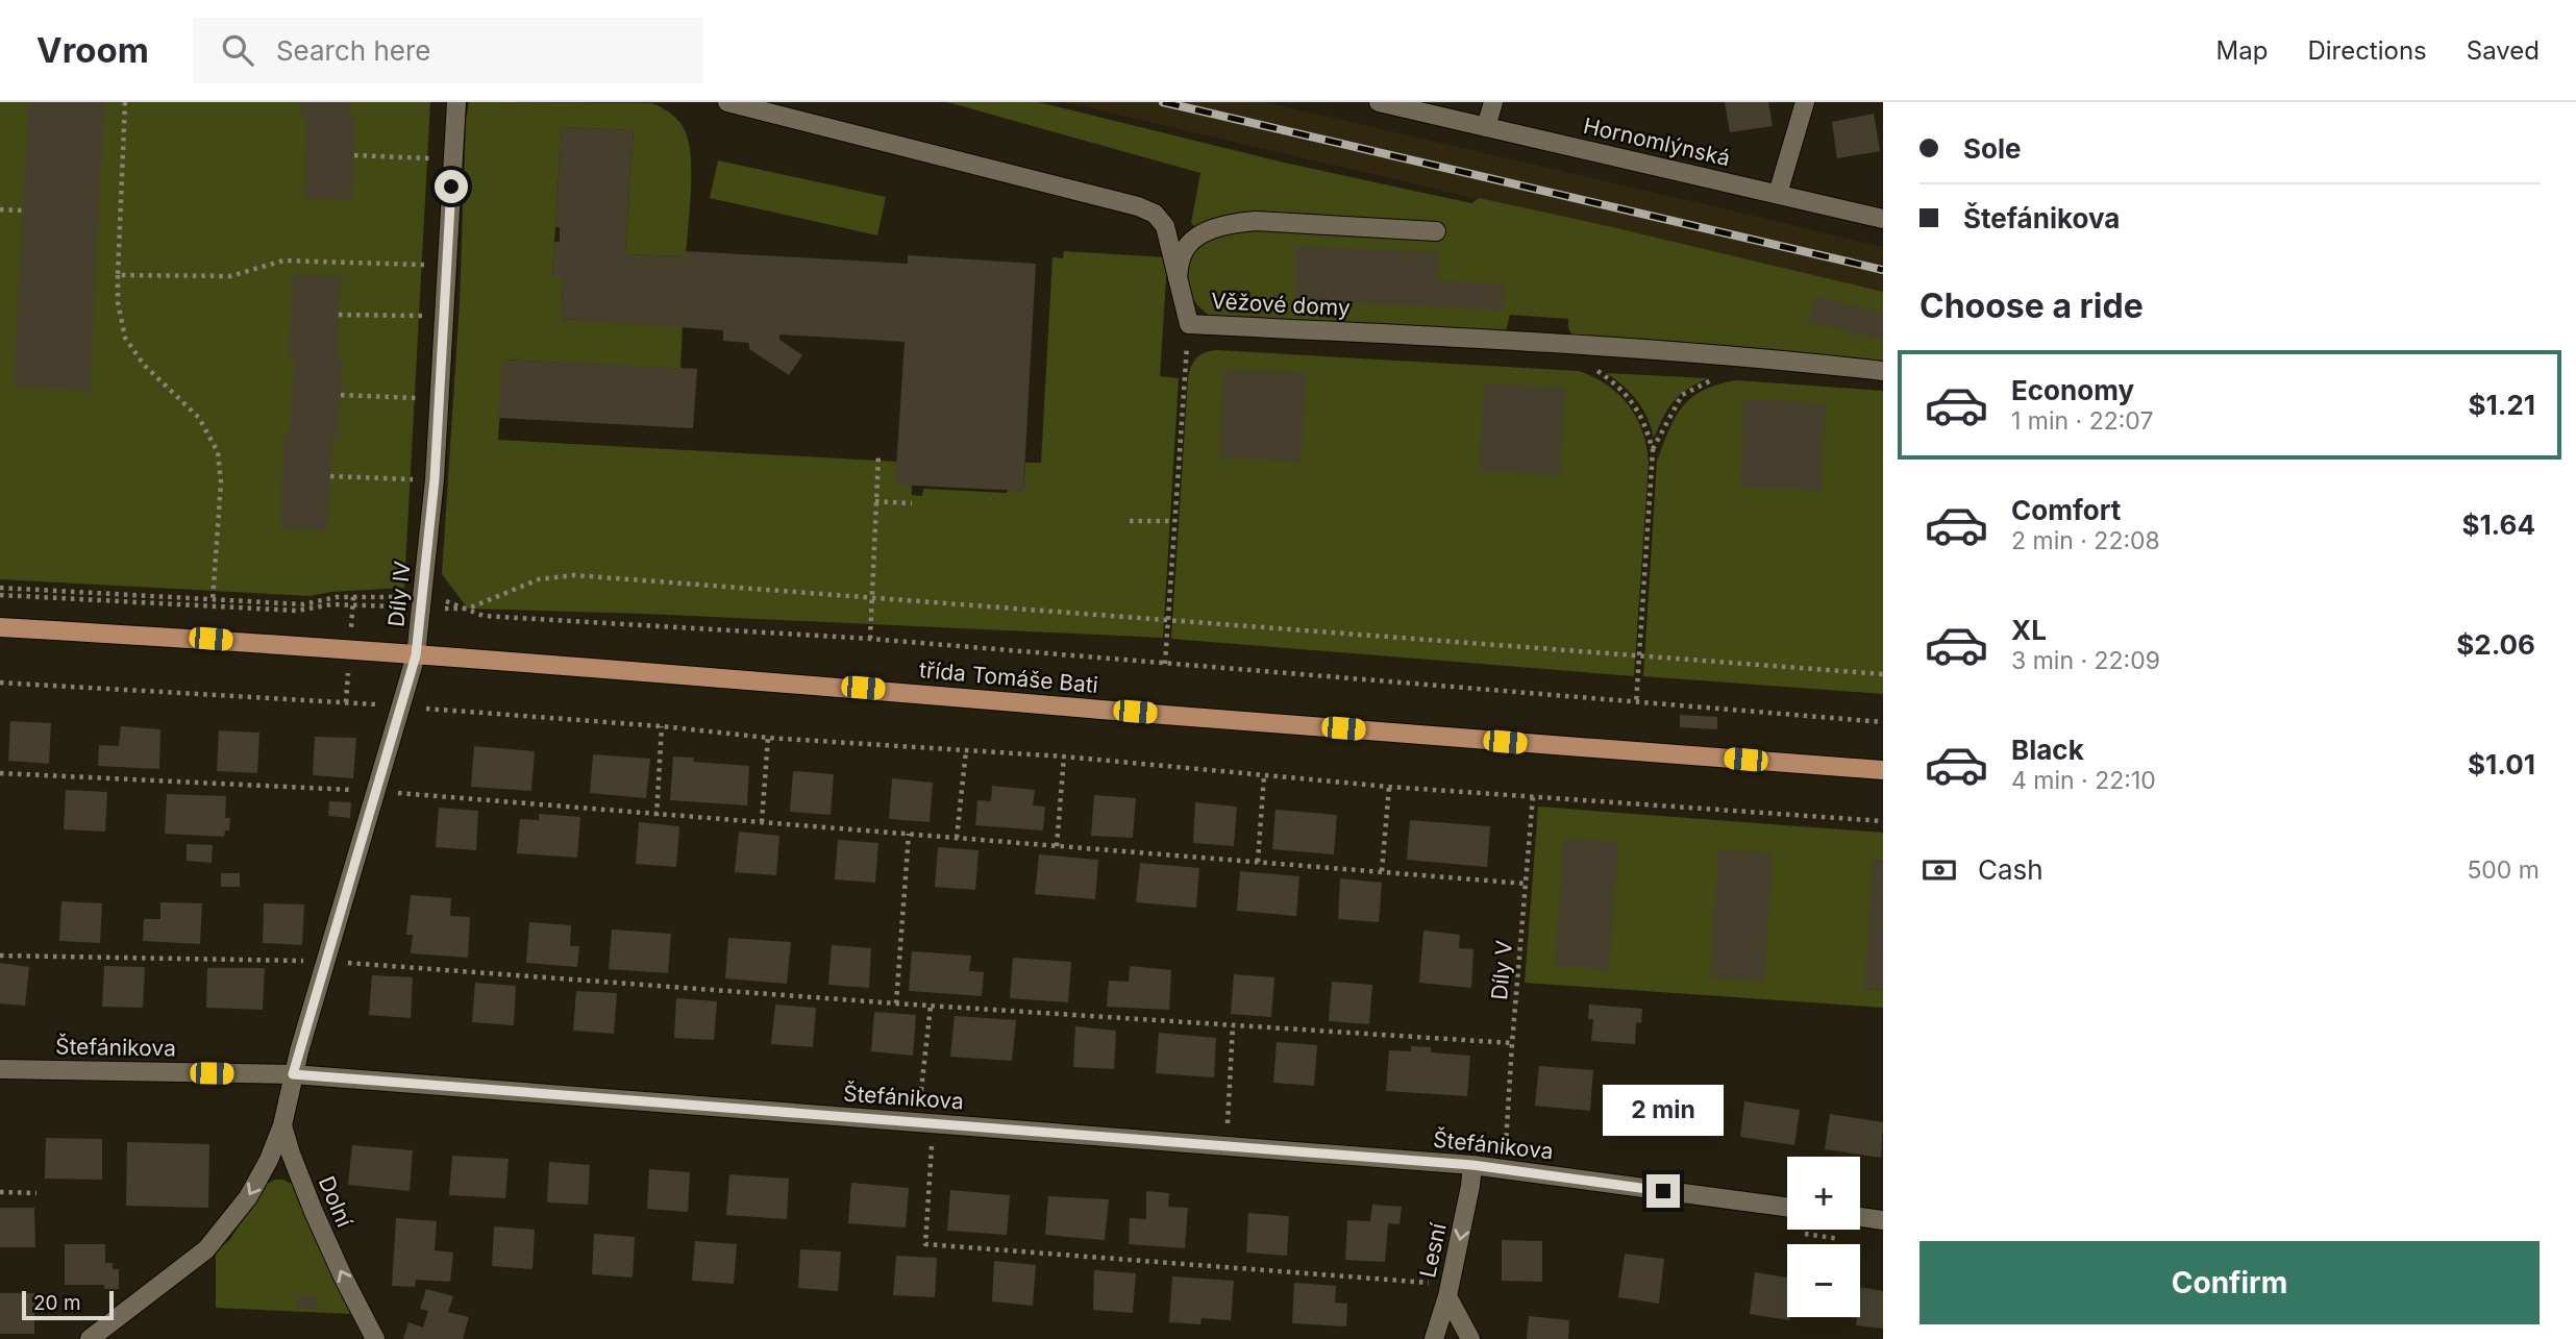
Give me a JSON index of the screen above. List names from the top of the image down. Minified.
{"streets":{"main road":["třída Tomáše Bati"],"street":["Hornomlýnská","Věžové domy","Díly IV","Štefánikova","Dolní","Lesní"],"path":["Díly V"]},"crossings":[["Díly IV","třída Tomáše Bati"],["Díly IV","Štefánikova"],["Díly IV","Dolní"],["Štefánikova","Dolní"],["Štefánikova","Lesní"]],"one_way":["Dolní","Lesní"],"scale_bar":"20 m","page":{"header":"Vroom","search":"Search here","nav":["Map","Directions","Saved"],"banner":["Sole","Štefánikova"],"heading":"Choose a ride","list":[{"name":"Economy","note":"1 min · 22:07","value":"$1.21"},{"name":"Comfort","note":"2 min · 22:08","value":"$1.64"},{"name":"XL","note":"3 min · 22:09","value":"$2.06"},{"name":"Black","note":"4 min · 22:10","value":"$1.01"}],"pay":["Cash","500 m"],"bubble":"2 min","map_buttons":["+","−"],"buttons":"Confirm","scale":"20 m"}}
